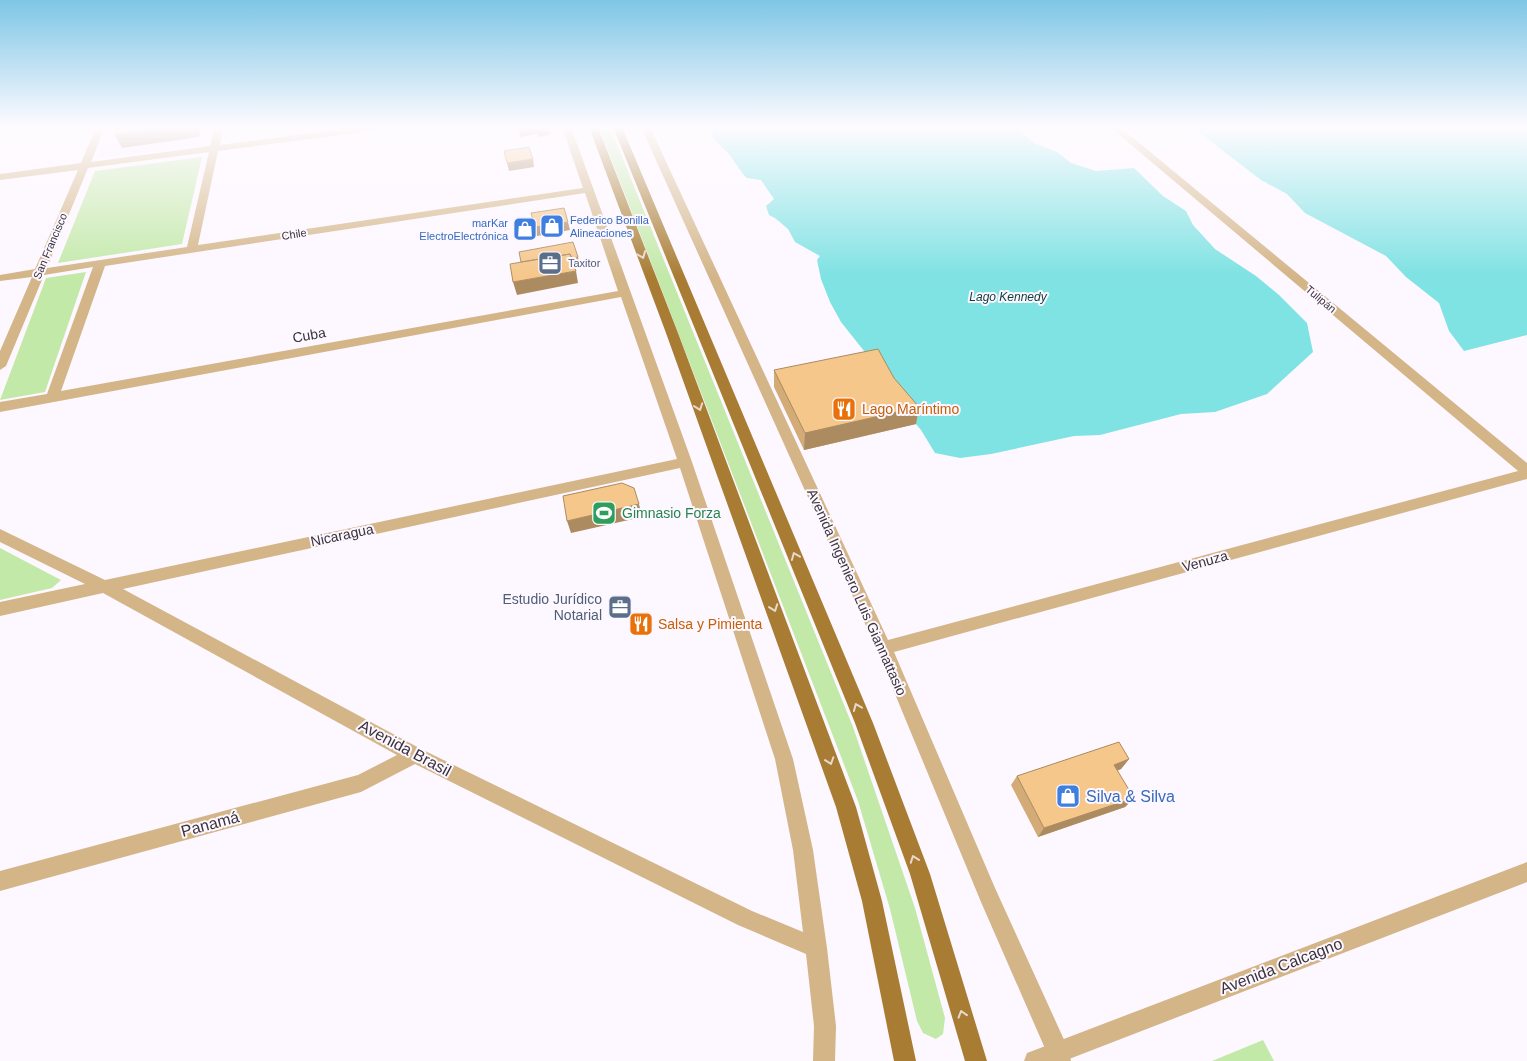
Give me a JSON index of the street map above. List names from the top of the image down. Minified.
{"streets":{"street":["Chile","San Francisco","Tulipán","Cuba","Nicaragua","Venuza","Avenida Ingeniero Luis Giannattasio","Avenida Brasil","Panamá","Avenida Calcagno"]},"crossings":[["Chile","San Francisco"],["Tulipán","Venuza"],["Nicaragua","Avenida Brasil"],["Venuza","Avenida Ingeniero Luis Giannattasio"],["Avenida Ingeniero Luis Giannattasio","Avenida Calcagno"],["Avenida Brasil","Panamá"]],"water":["Lago Kennedy"],"places":{"shop":["Federico Bonilla Alineaciones","marKar ElectroElectrónica","Silva & Silva"],"office":["Taxitor","Estudio Jurídico Notarial"],"restaurant":["Lago Maríntimo","Salsa y Pimienta"],"sports":["Gimnasio Forza"]}}
